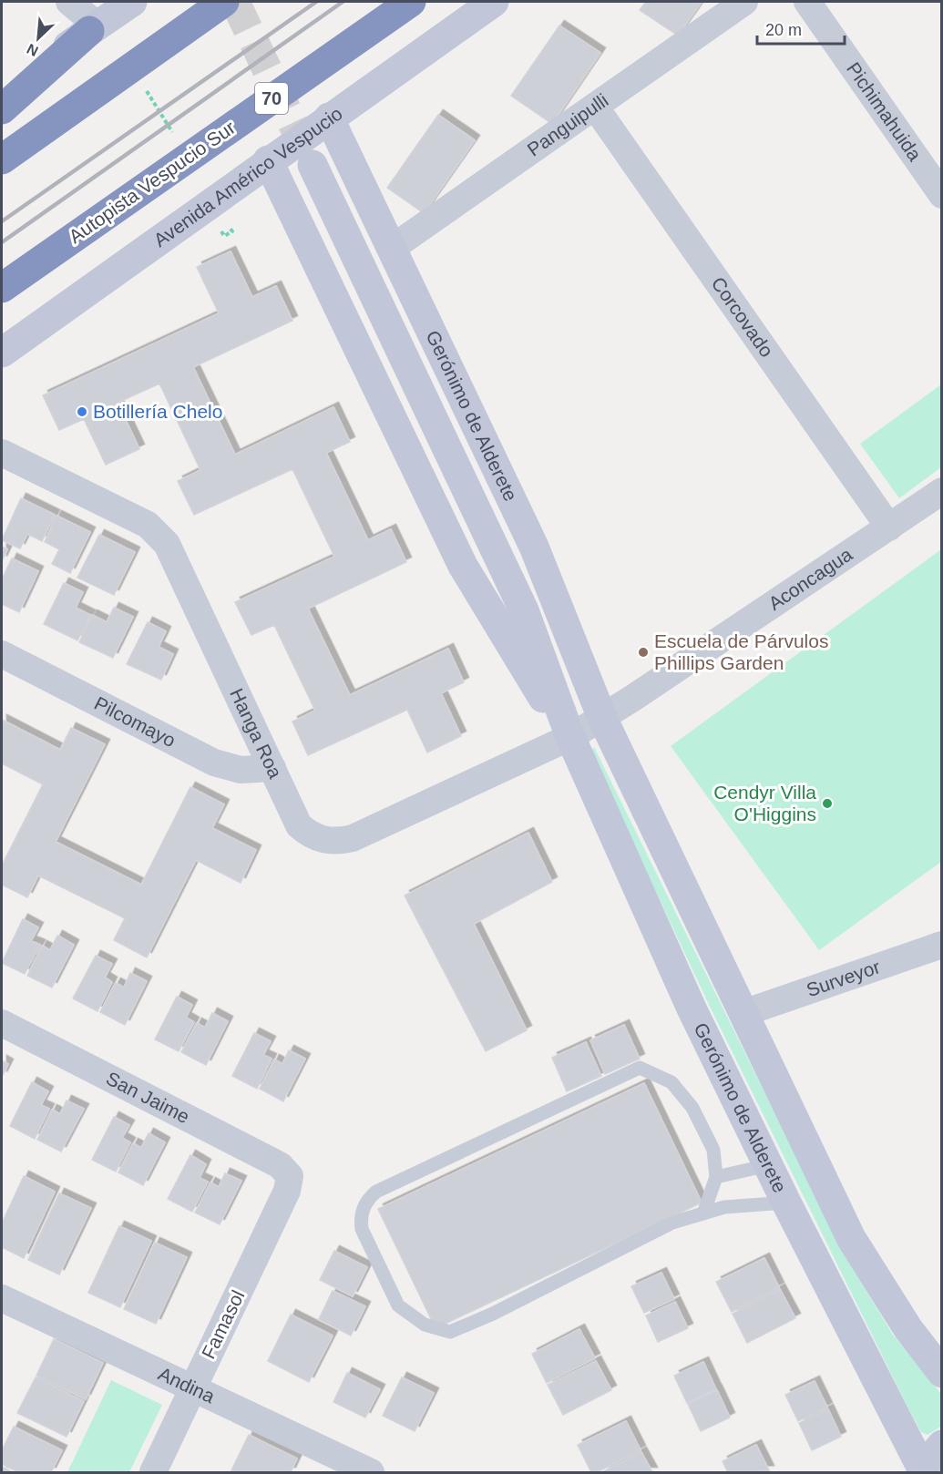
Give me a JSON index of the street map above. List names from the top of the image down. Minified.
{"streets":{"highway":["70","Autopista Vespucio Sur"],"main road":["Avenida Américo Vespucio","Gerónimo de Alderete"],"street":["Pichimahuida","Panguipulli","Corcovado","Aconcagua","Pilcomayo","Hanga Roa","Surveyor","San Jaime","Famasol","Andina"]},"crossings":[["Panguipulli","Corcovado"],["Panguipulli","Gerónimo de Alderete"],["Avenida Américo Vespucio","Gerónimo de Alderete"],["Corcovado","Aconcagua"],["Gerónimo de Alderete","Aconcagua"],["Gerónimo de Alderete","Hanga Roa"],["Gerónimo de Alderete","Surveyor"],["Aconcagua","Hanga Roa"],["Pilcomayo","Hanga Roa"],["San Jaime","Famasol"],["Famasol","Andina"]],"places":["Botillería Chelo","Escuela de Párvulos Phillips Garden","Cendyr Villa O'Higgins"],"scale_bar":"20 m","north":"bottom left"}
